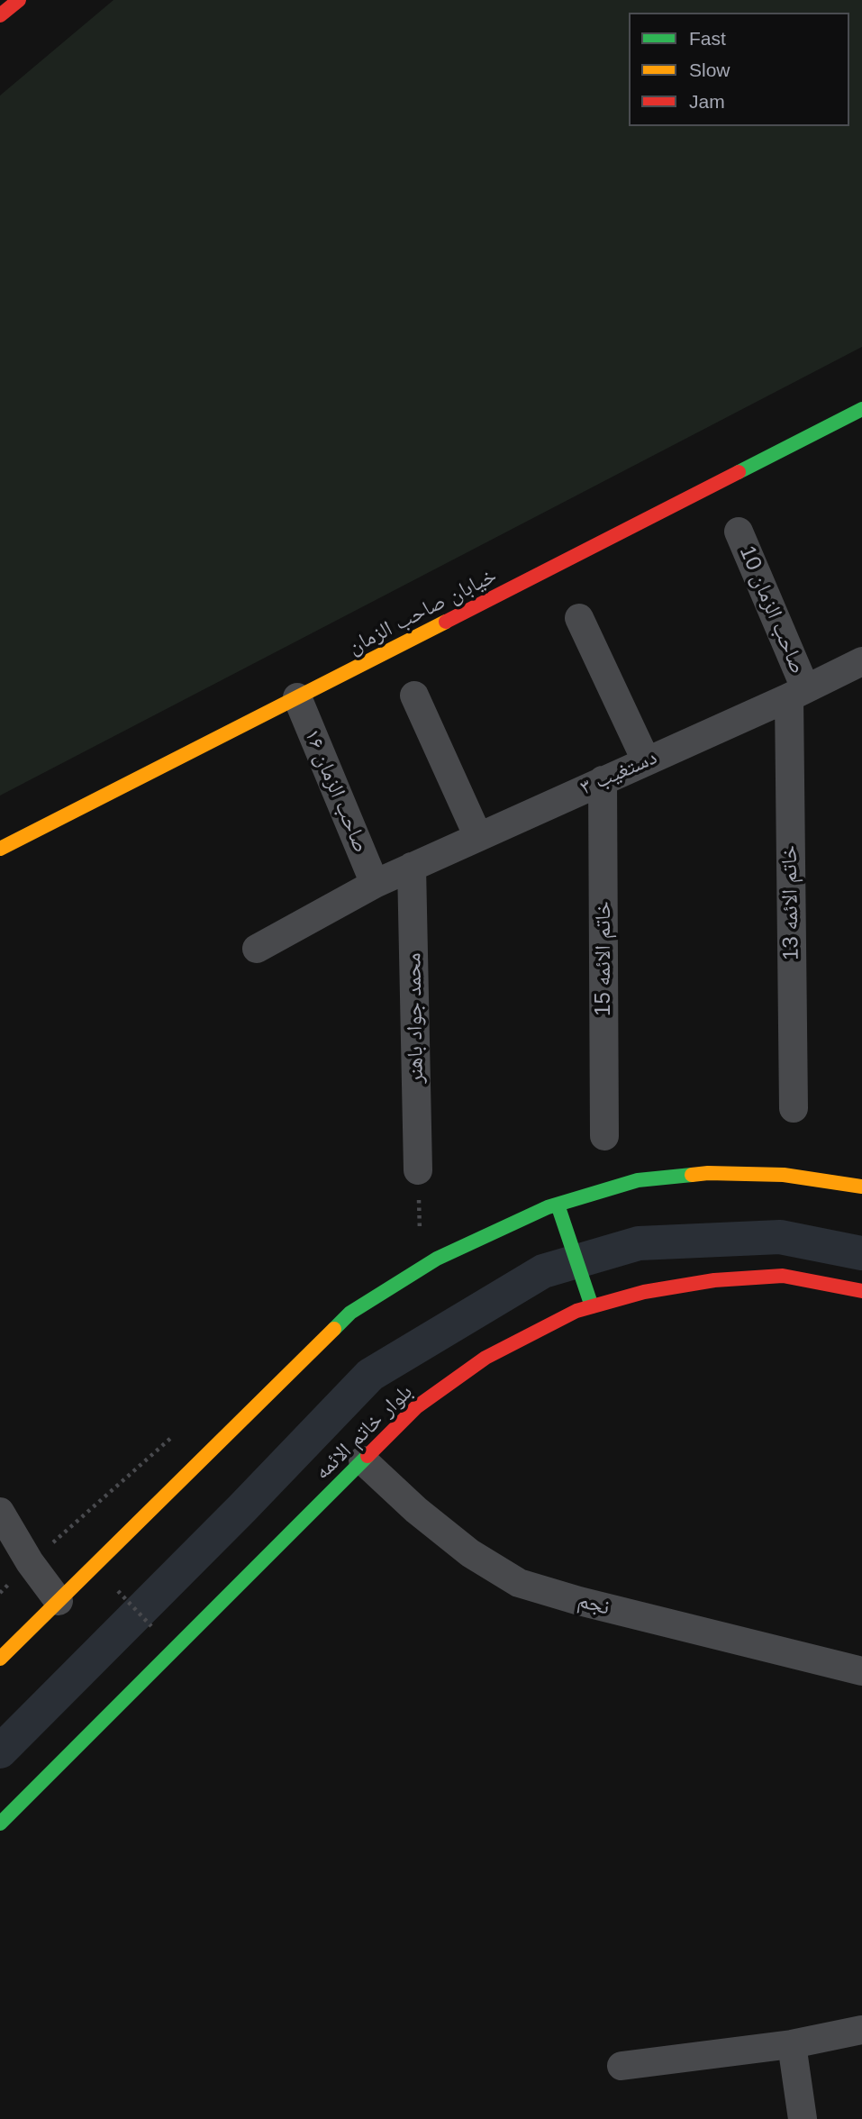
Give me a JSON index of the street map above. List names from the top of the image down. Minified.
{"streets":{"main road":["خیابان صاحب الزمان","بلوار خاتم الائمه"],"street":["صاحب الزمان 10","دستغیب ۳","صاحب الزمان ۱۶","خاتم الائمه 13","خاتم الائمه 15","محمد جواد باهنر","نجم"]},"crossings":[["صاحب الزمان 10","دستغیب ۳"],["صاحب الزمان 10","خاتم الائمه 13"],["خیابان صاحب الزمان","صاحب الزمان ۱۶"],["دستغیب ۳","صاحب الزمان ۱۶"],["دستغیب ۳","خاتم الائمه 13"],["دستغیب ۳","خاتم الائمه 15"],["دستغیب ۳","محمد جواد باهنر"],["بلوار خاتم الائمه","نجم"]],"legend":["Fast","Slow","Jam"]}
